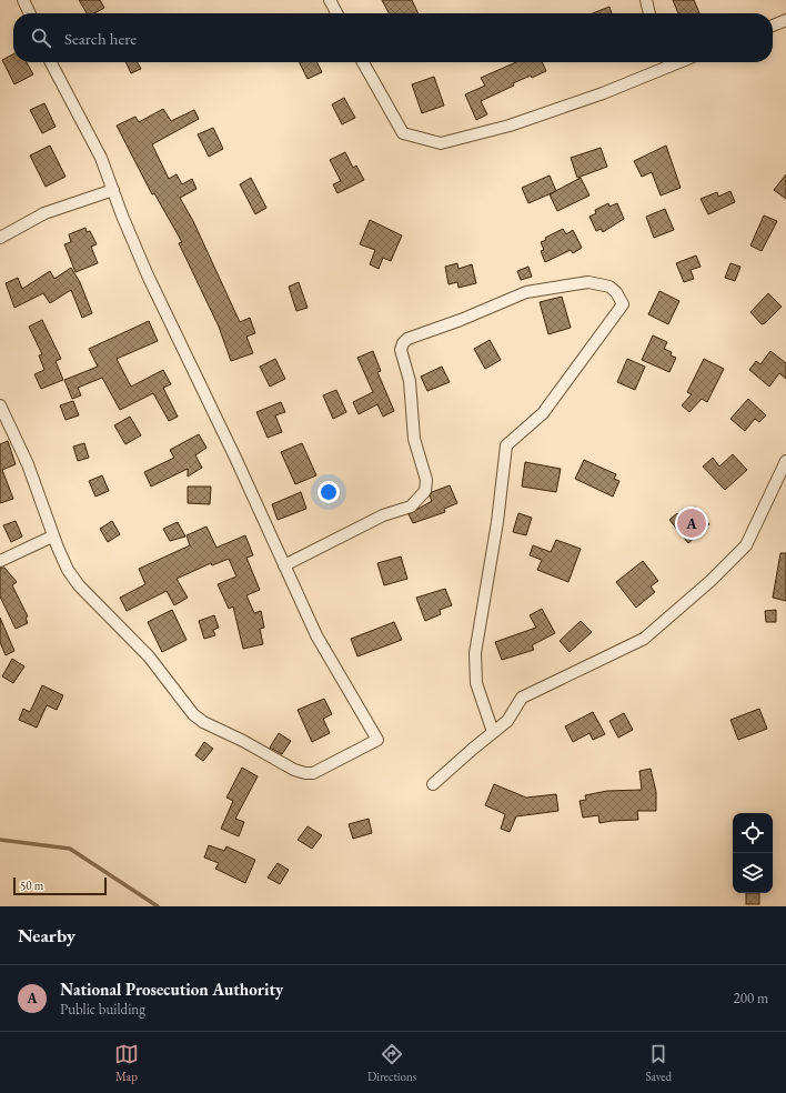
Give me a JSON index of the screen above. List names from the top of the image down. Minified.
{"scale_bar":"50 m","page":{"search":"Search here","pins":"A","scale":"50 m","heading":"Nearby","list":[{"mark":"A","name":"National Prosecution Authority","note":"Public building","value":"200 m"}],"nav":["Map","Directions","Saved"]}}
